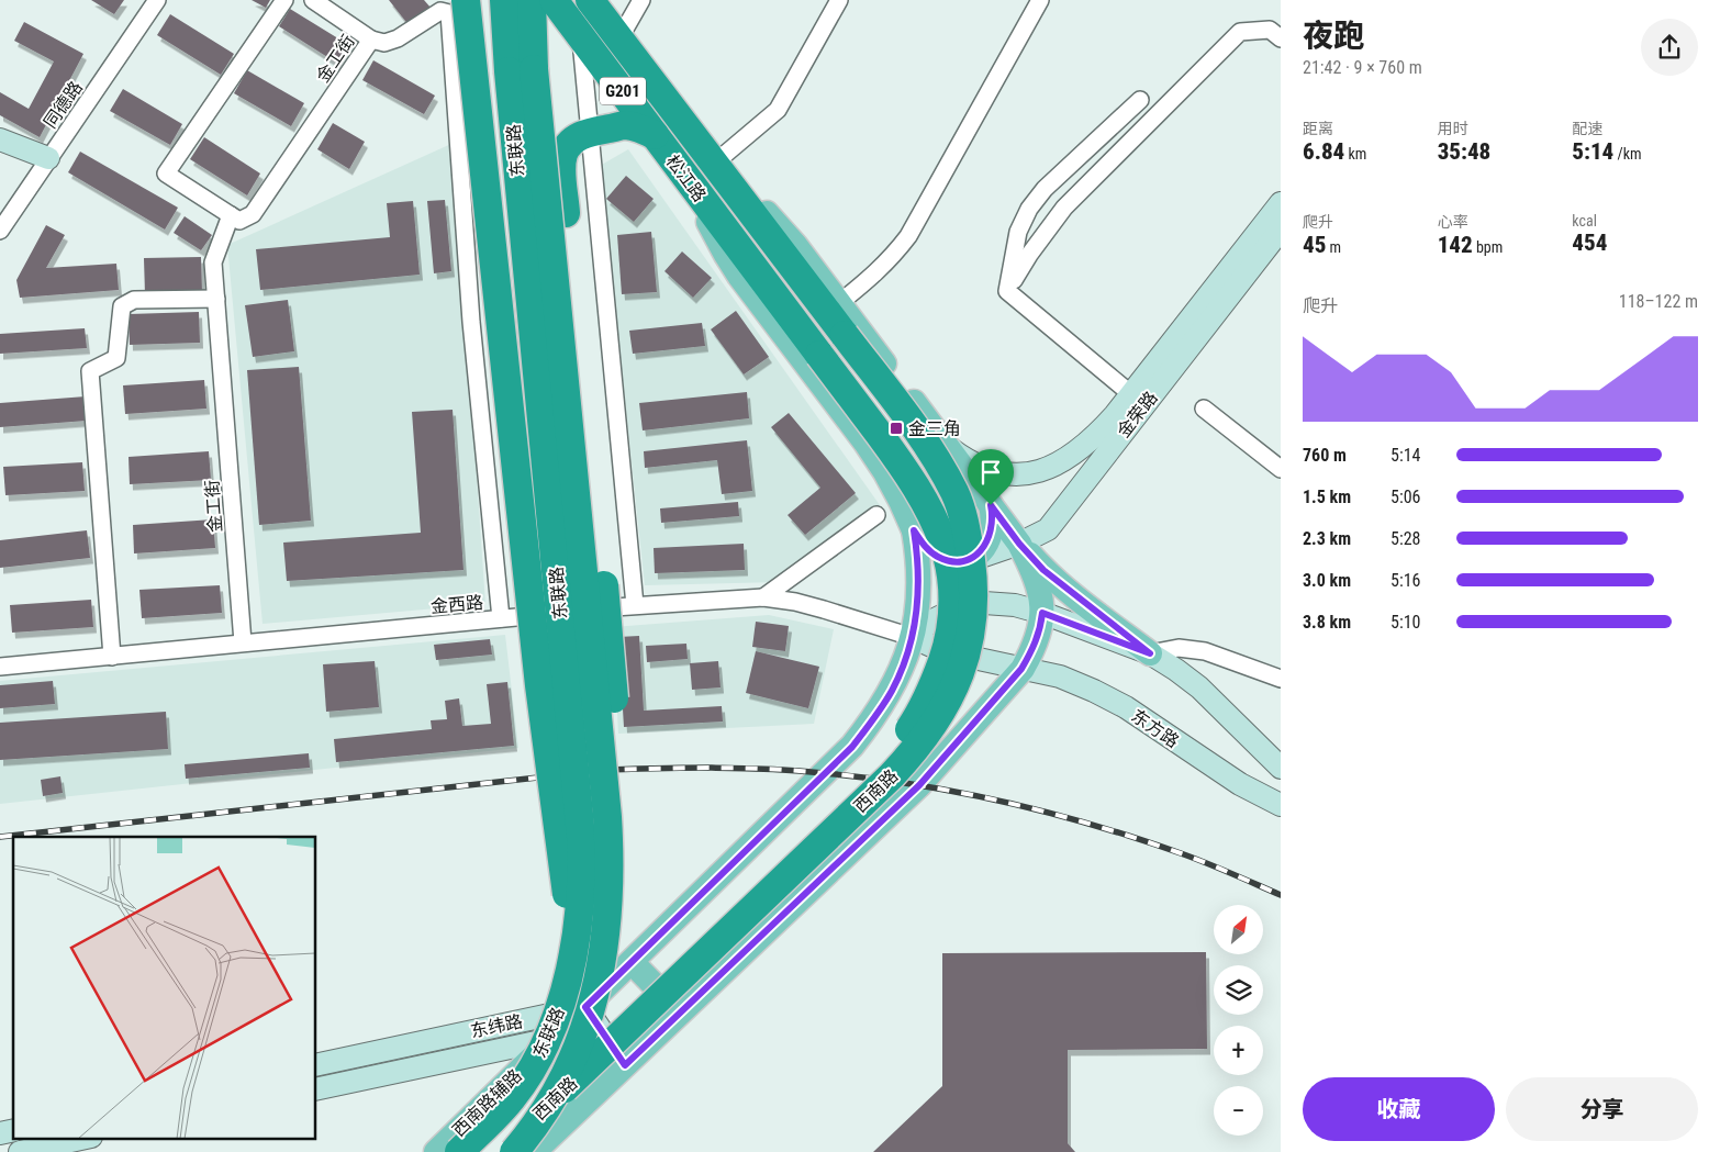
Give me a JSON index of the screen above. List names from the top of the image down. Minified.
{"streets":{"highway":["G201","东联路","松江路","西南路"],"main road":["金荣路","东方路","东纬路","西南路辅路"],"street":["金工街","同德路","金西路"]},"crossings":[["金工街","金西路"],["松江路","西南路"],["金西路","东方路"],["东方路","西南路"],["东纬路","西南路辅路"]],"places":{"transit":["金三角"]},"north":"top right","page":{"heading":["夜跑","21:42 · 9 × 760 m"],"stats":[["距离","6.84 km"],["用时","35:48"],["配速","5:14 /km"],["爬升","45 m"],["心率","142 bpm"],["kcal","454"]],"chart":["爬升","118–122 m"],"list":[{"name":"760 m","note":"5:14"},{"name":"1.5 km","note":"5:06"},{"name":"2.3 km","note":"5:28"},{"name":"3.0 km","note":"5:16"},{"name":"3.8 km","note":"5:10"}],"map_buttons":["+","−"],"buttons":["收藏","分享"]}}
